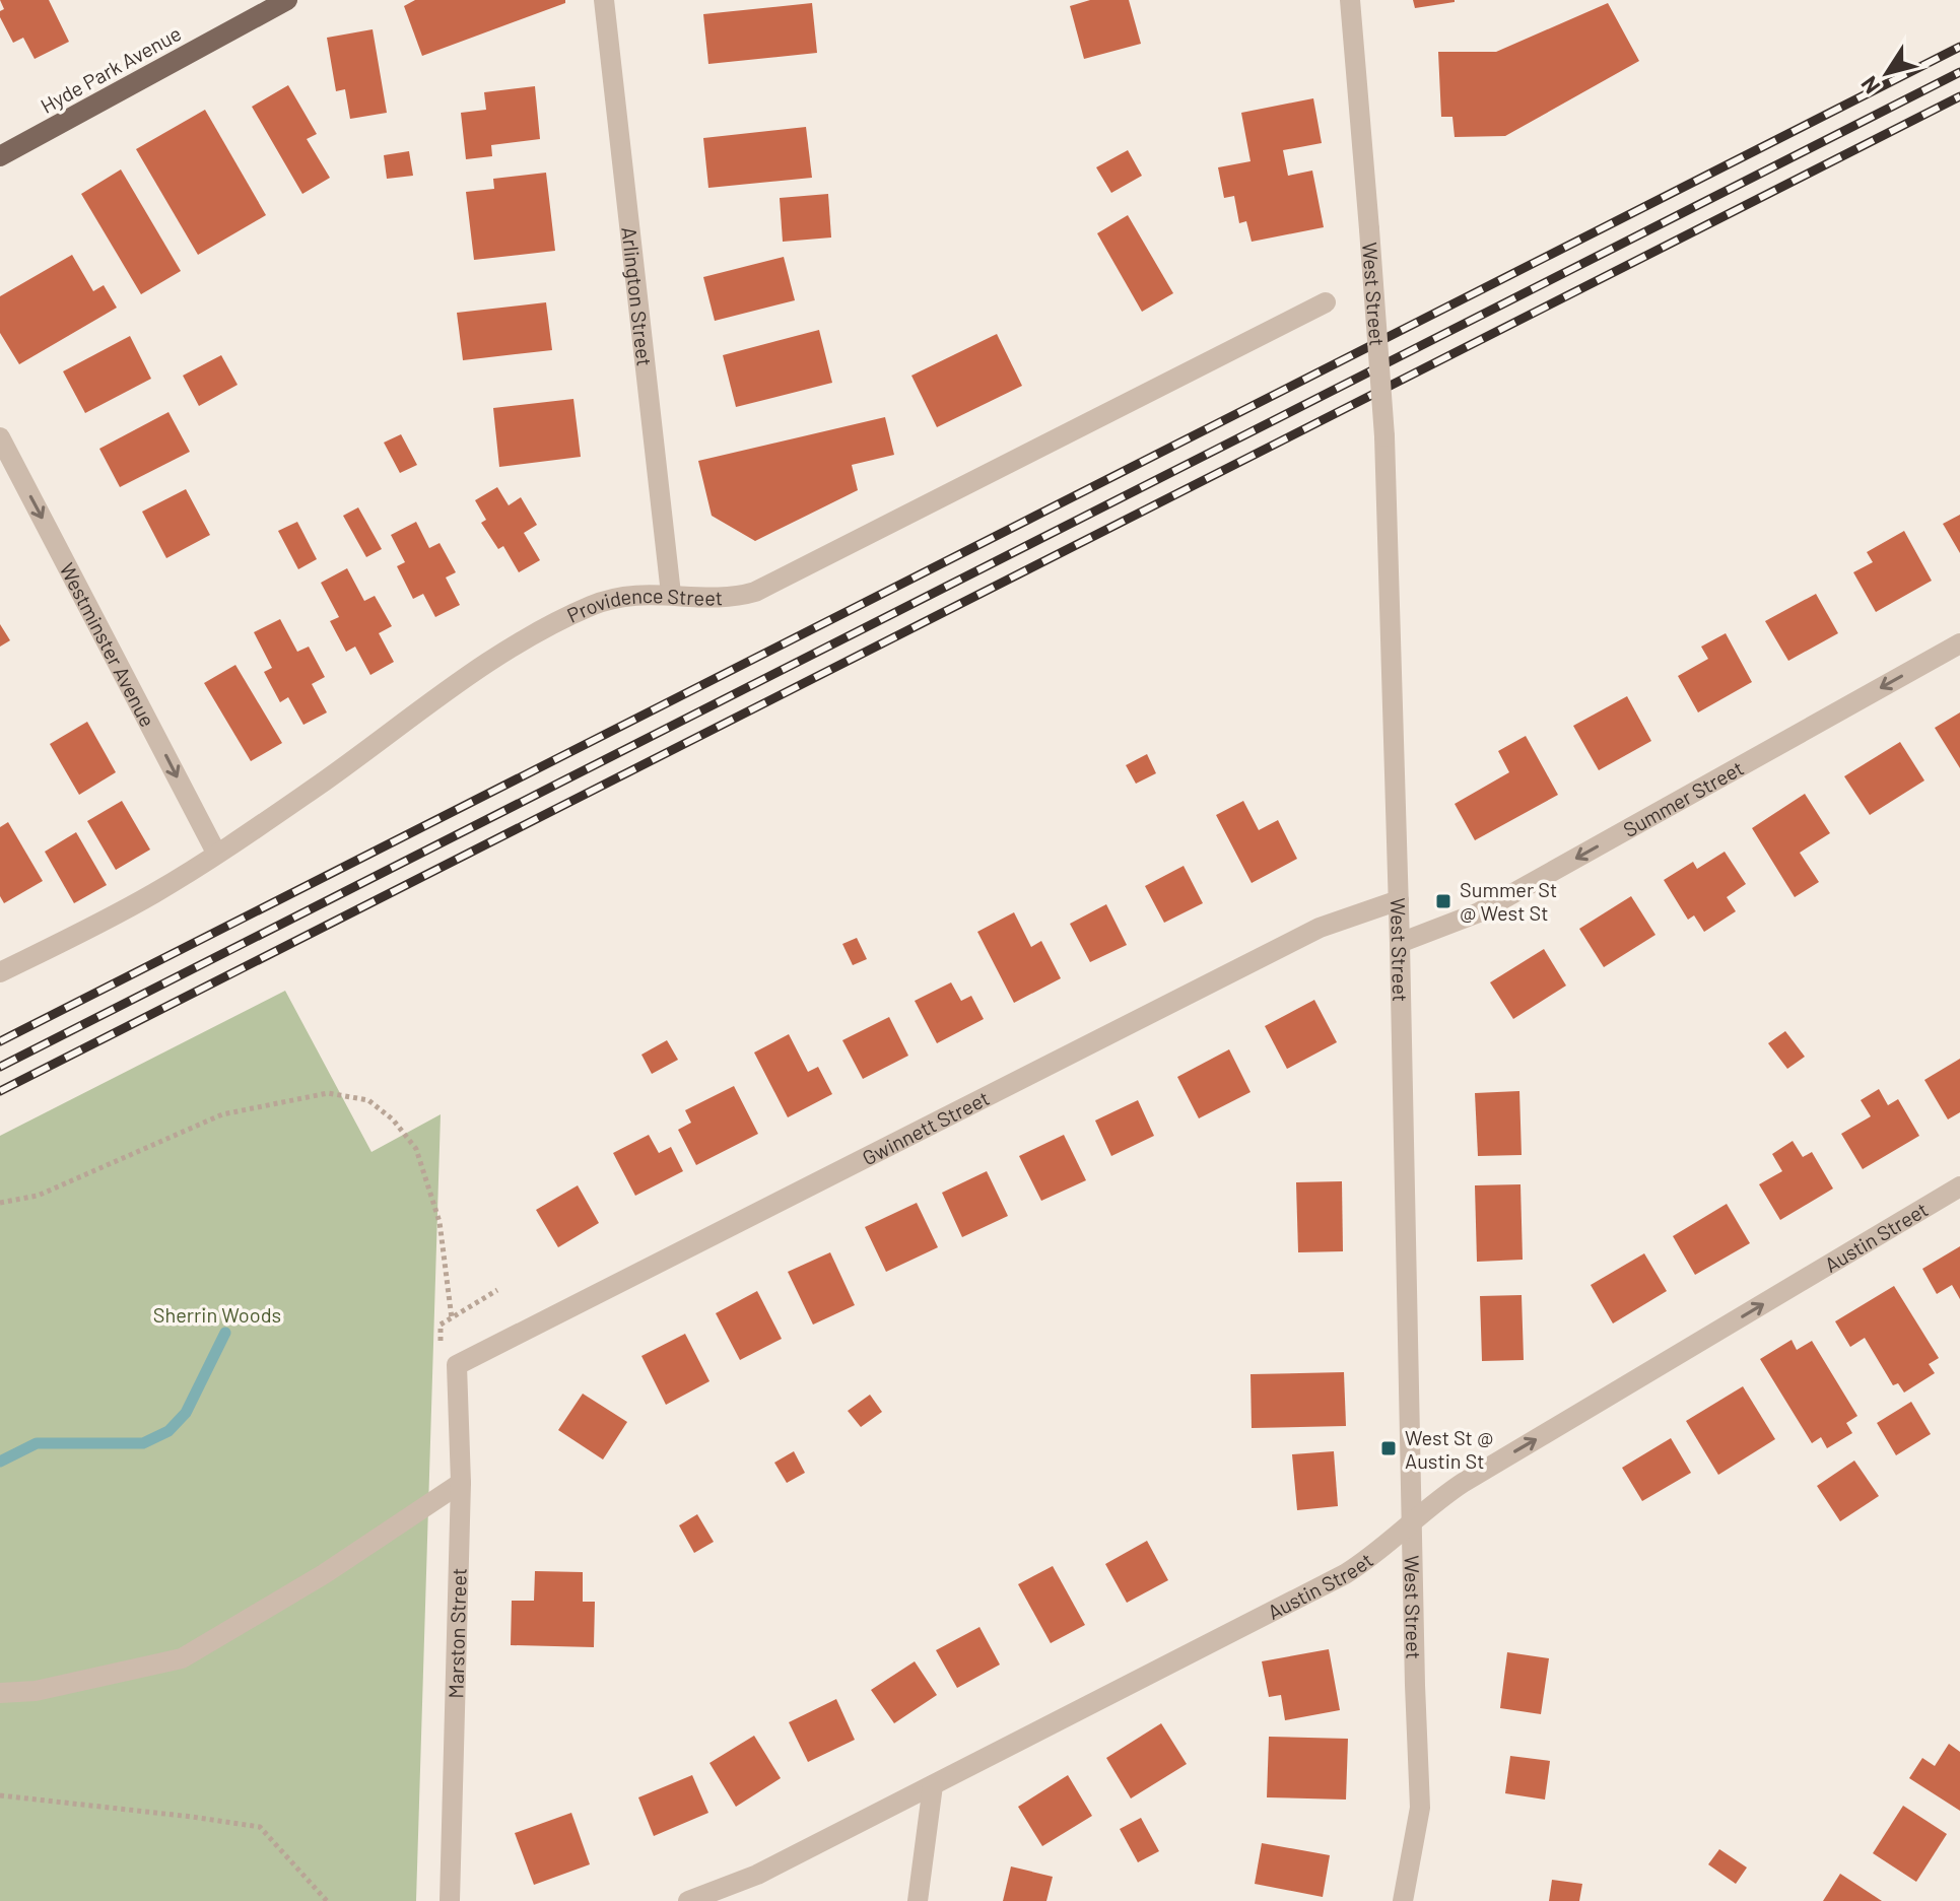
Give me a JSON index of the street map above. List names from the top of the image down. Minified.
{"streets":{"main road":["Hyde Park Avenue"],"street":["West Street","Arlington Street","Providence Street","Westminster Avenue","Summer Street","Gwinnett Street","Austin Street","Marston Street"]},"crossings":[["West Street","Summer Street"],["West Street","Gwinnett Street"],["West Street","Austin Street"],["Arlington Street","Providence Street"],["Providence Street","Westminster Avenue"],["Gwinnett Street","Marston Street"]],"one_way":["Westminster Avenue","Summer Street","Austin Street"],"parks":["Sherrin Woods"],"places":{"transit":["Summer St @ West St","West St @ Austin St"]},"north":"bottom left"}
